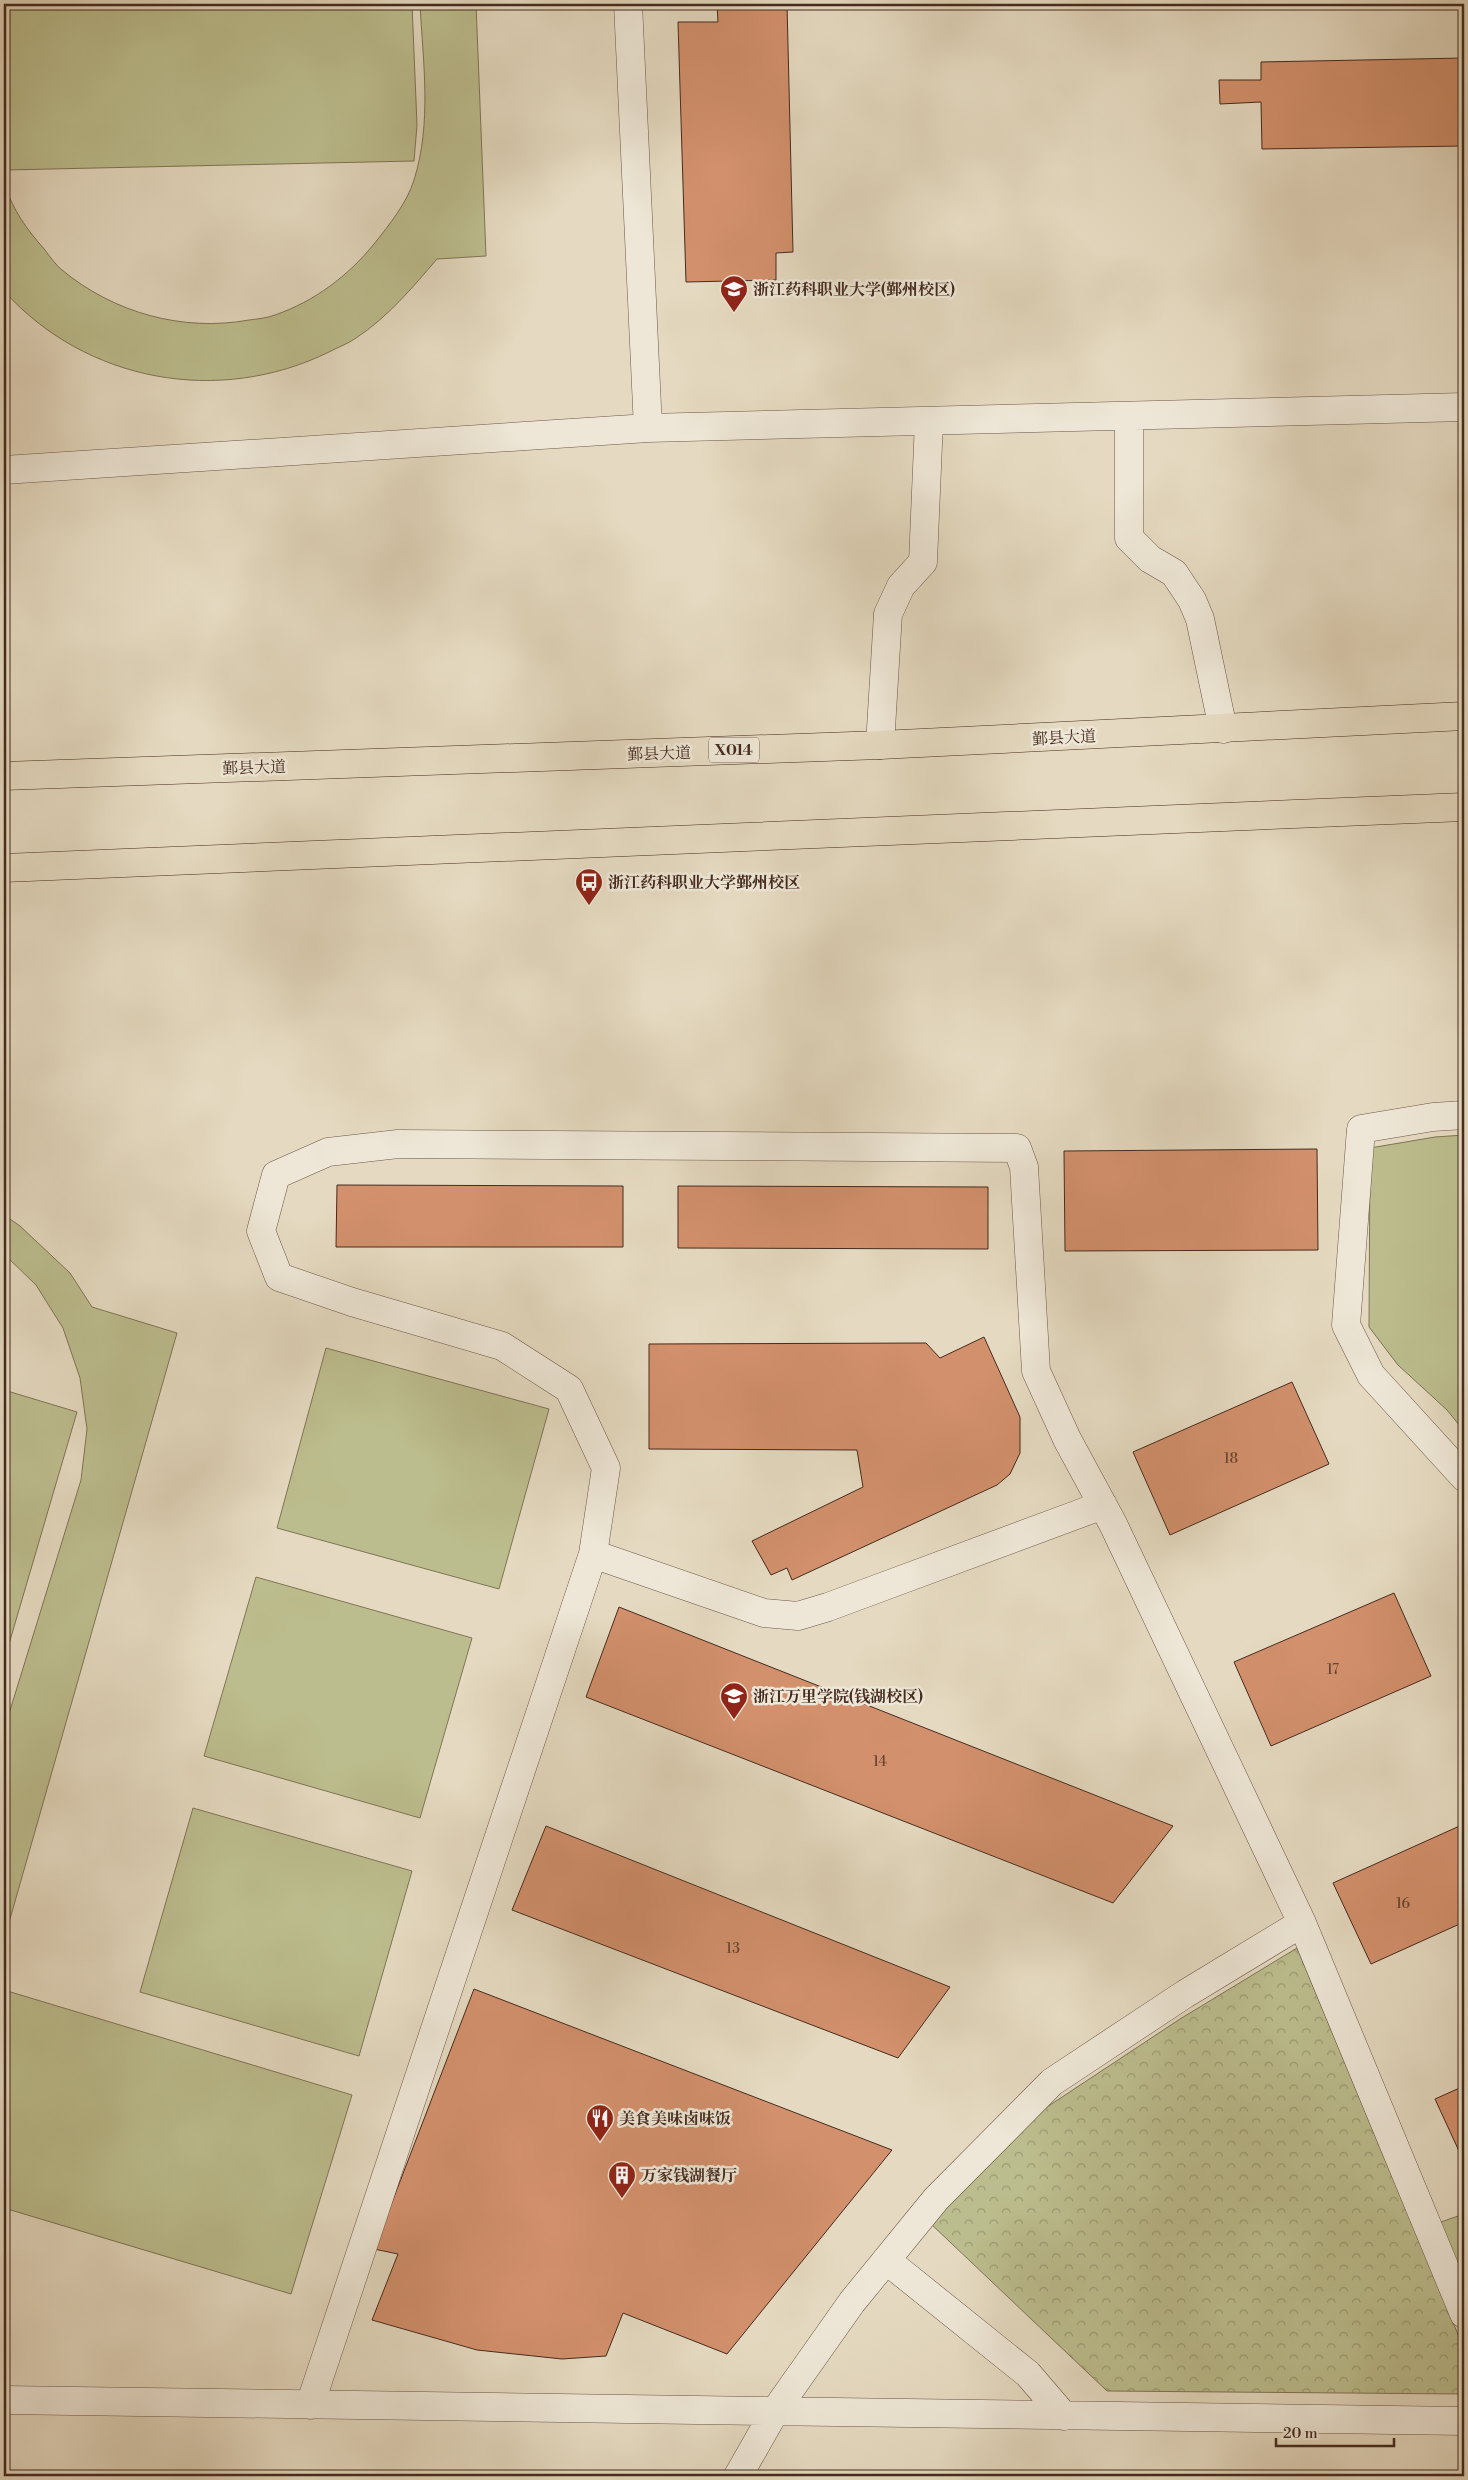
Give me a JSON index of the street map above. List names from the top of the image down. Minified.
{"streets":{"main road":["鄞县大道","X014"]},"places":{"school or university":["浙江药科职业大学(鄞州校区)","浙江万里学院(钱湖校区)"],"bus stop":["浙江药科职业大学鄞州校区"],"restaurant":["美食美味卤味饭"],"building":["万家钱湖餐厅"]},"house_numbers":["18","17","14","16","13"],"scale_bar":"20 m"}
